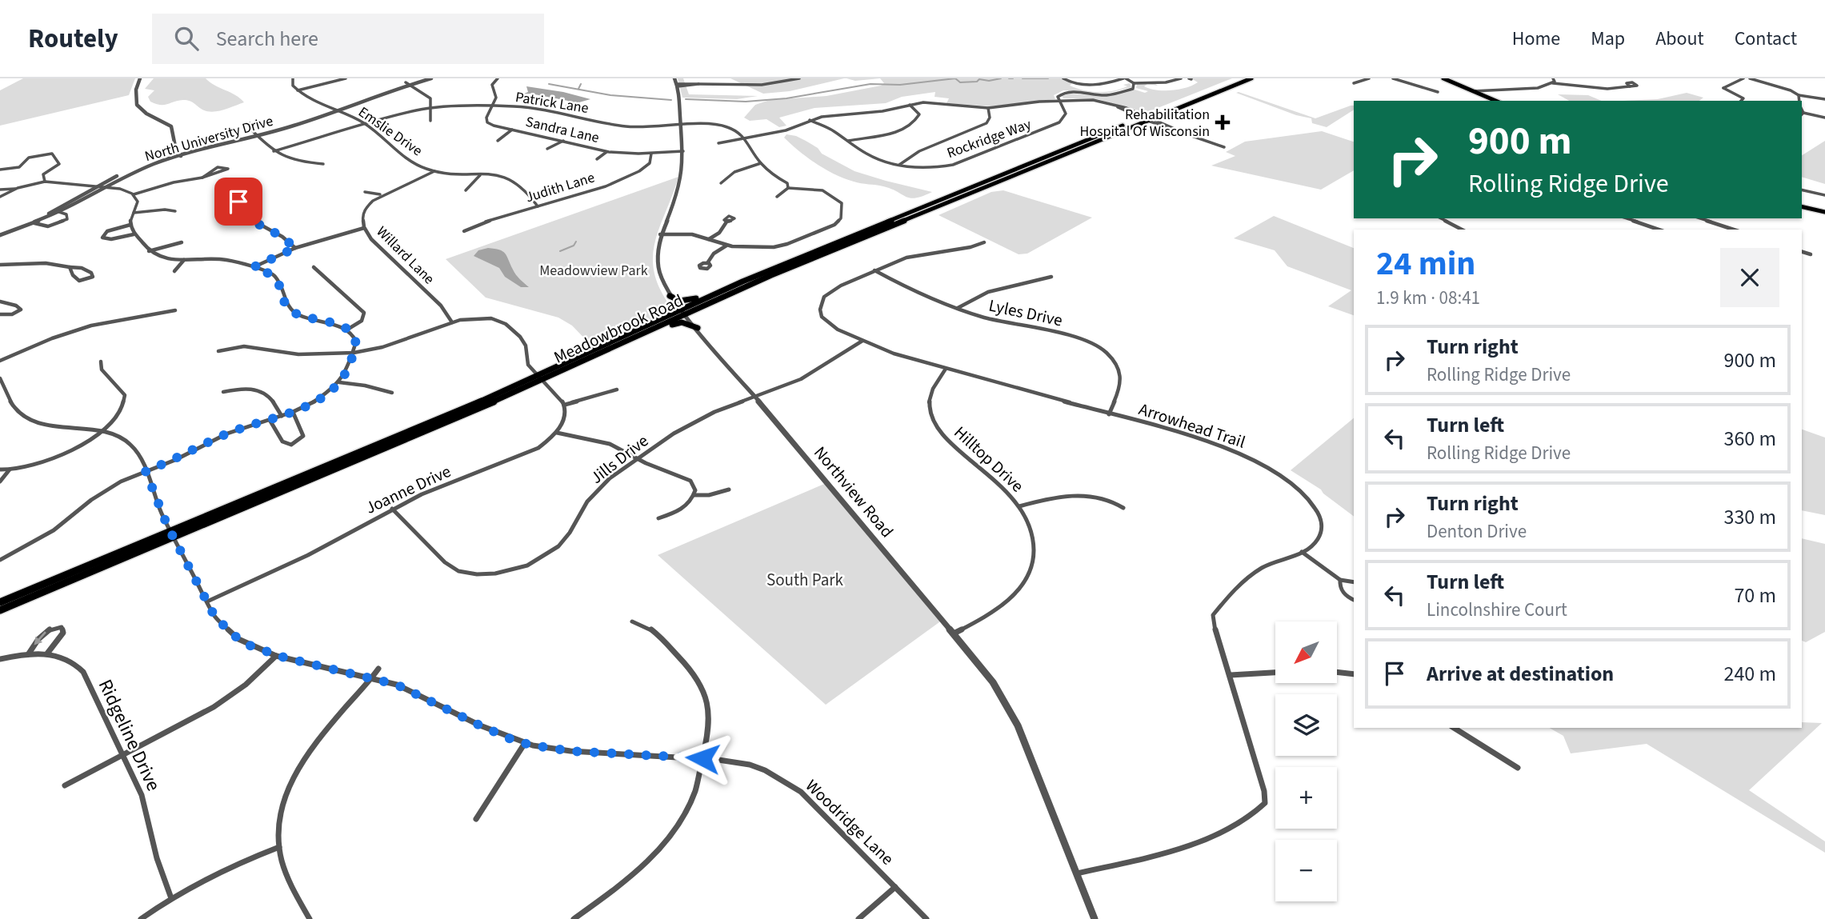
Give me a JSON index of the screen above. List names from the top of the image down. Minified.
{"streets":{"main road":["Meadowbrook Road"],"street":["Patrick Lane","Sandra Lane","Emslie Drive","North University Drive","Rockridge Way","Judith Lane","Willard Lane","Lyles Drive","Arrowhead Trail","Jills Drive","Hilltop Drive","Joanne Drive","Northview Road","Ridgeline Drive","Woodridge Lane"]},"crossings":[["Patrick Lane","Sandra Lane"],["Patrick Lane","Emslie Drive"],["Patrick Lane","Northview Road"],["Sandra Lane","Judith Lane"],["Sandra Lane","Northview Road"],["Emslie Drive","North University Drive"],["Emslie Drive","Judith Lane"],["Lyles Drive","Arrowhead Trail"],["Meadowbrook Road","Northview Road"],["Meadowbrook Road","Woodridge Lane"],["Arrowhead Trail","Jills Drive"],["Arrowhead Trail","Hilltop Drive"],["Arrowhead Trail","Northview Road"],["Jills Drive","Joanne Drive"],["Jills Drive","Northview Road"],["Hilltop Drive","Northview Road"],["Joanne Drive","Woodridge Lane"]],"parks":["Meadowview Park","South Park"],"places":{"health":["Rehabilitation Hospital Of Wisconsin"]},"north":"bottom left","page":{"header":"Routely","search":"Search here","nav":["Home","Map","About","Contact"],"turn":["900 m","Rolling Ridge Drive"],"heading":["24 min","1.9 km · 08:41"],"list":[{"name":"Turn right","note":"Rolling Ridge Drive","value":"900 m"},{"name":"Turn left","note":"Rolling Ridge Drive","value":"360 m"},{"name":"Turn right","note":"Denton Drive","value":"330 m"},{"name":"Turn left","note":"Lincolnshire Court","value":"70 m"},{"name":"Arrive at destination","value":"240 m"}],"map_buttons":["+","−"]}}
